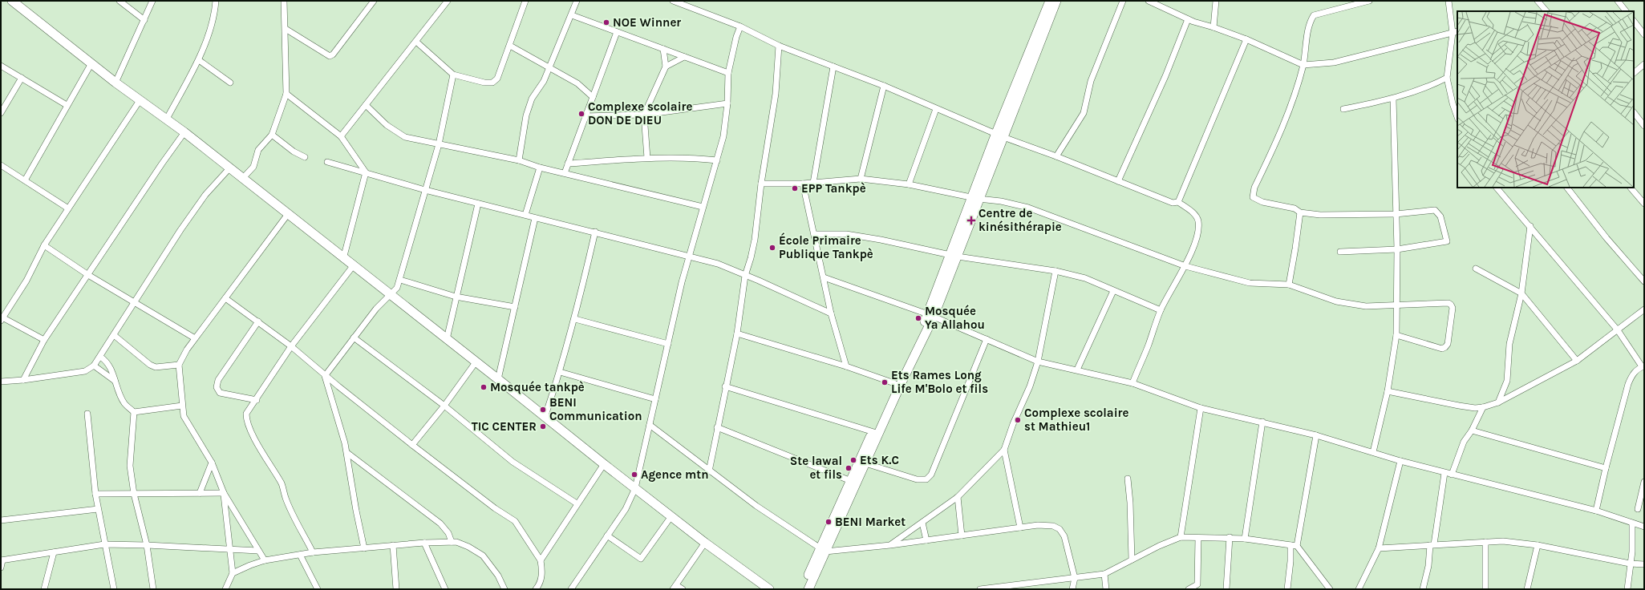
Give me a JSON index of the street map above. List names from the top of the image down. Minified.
{"places":{"other":["NOE Winner","Complexe scolaire DON DE DIEU","EPP Tankpè","École Primaire Publique Tankpè","Mosquée Ya Allahou","Ets Rames Long Life M'Bolo et fils","Mosquée tankpè","BENI Communication","Complexe scolaire st Mathieu1","TIC CENTER","Ets K.C","Ste lawal et fils","Agence mtn","BENI Market"],"health":["Centre de kinésithérapie"]}}
